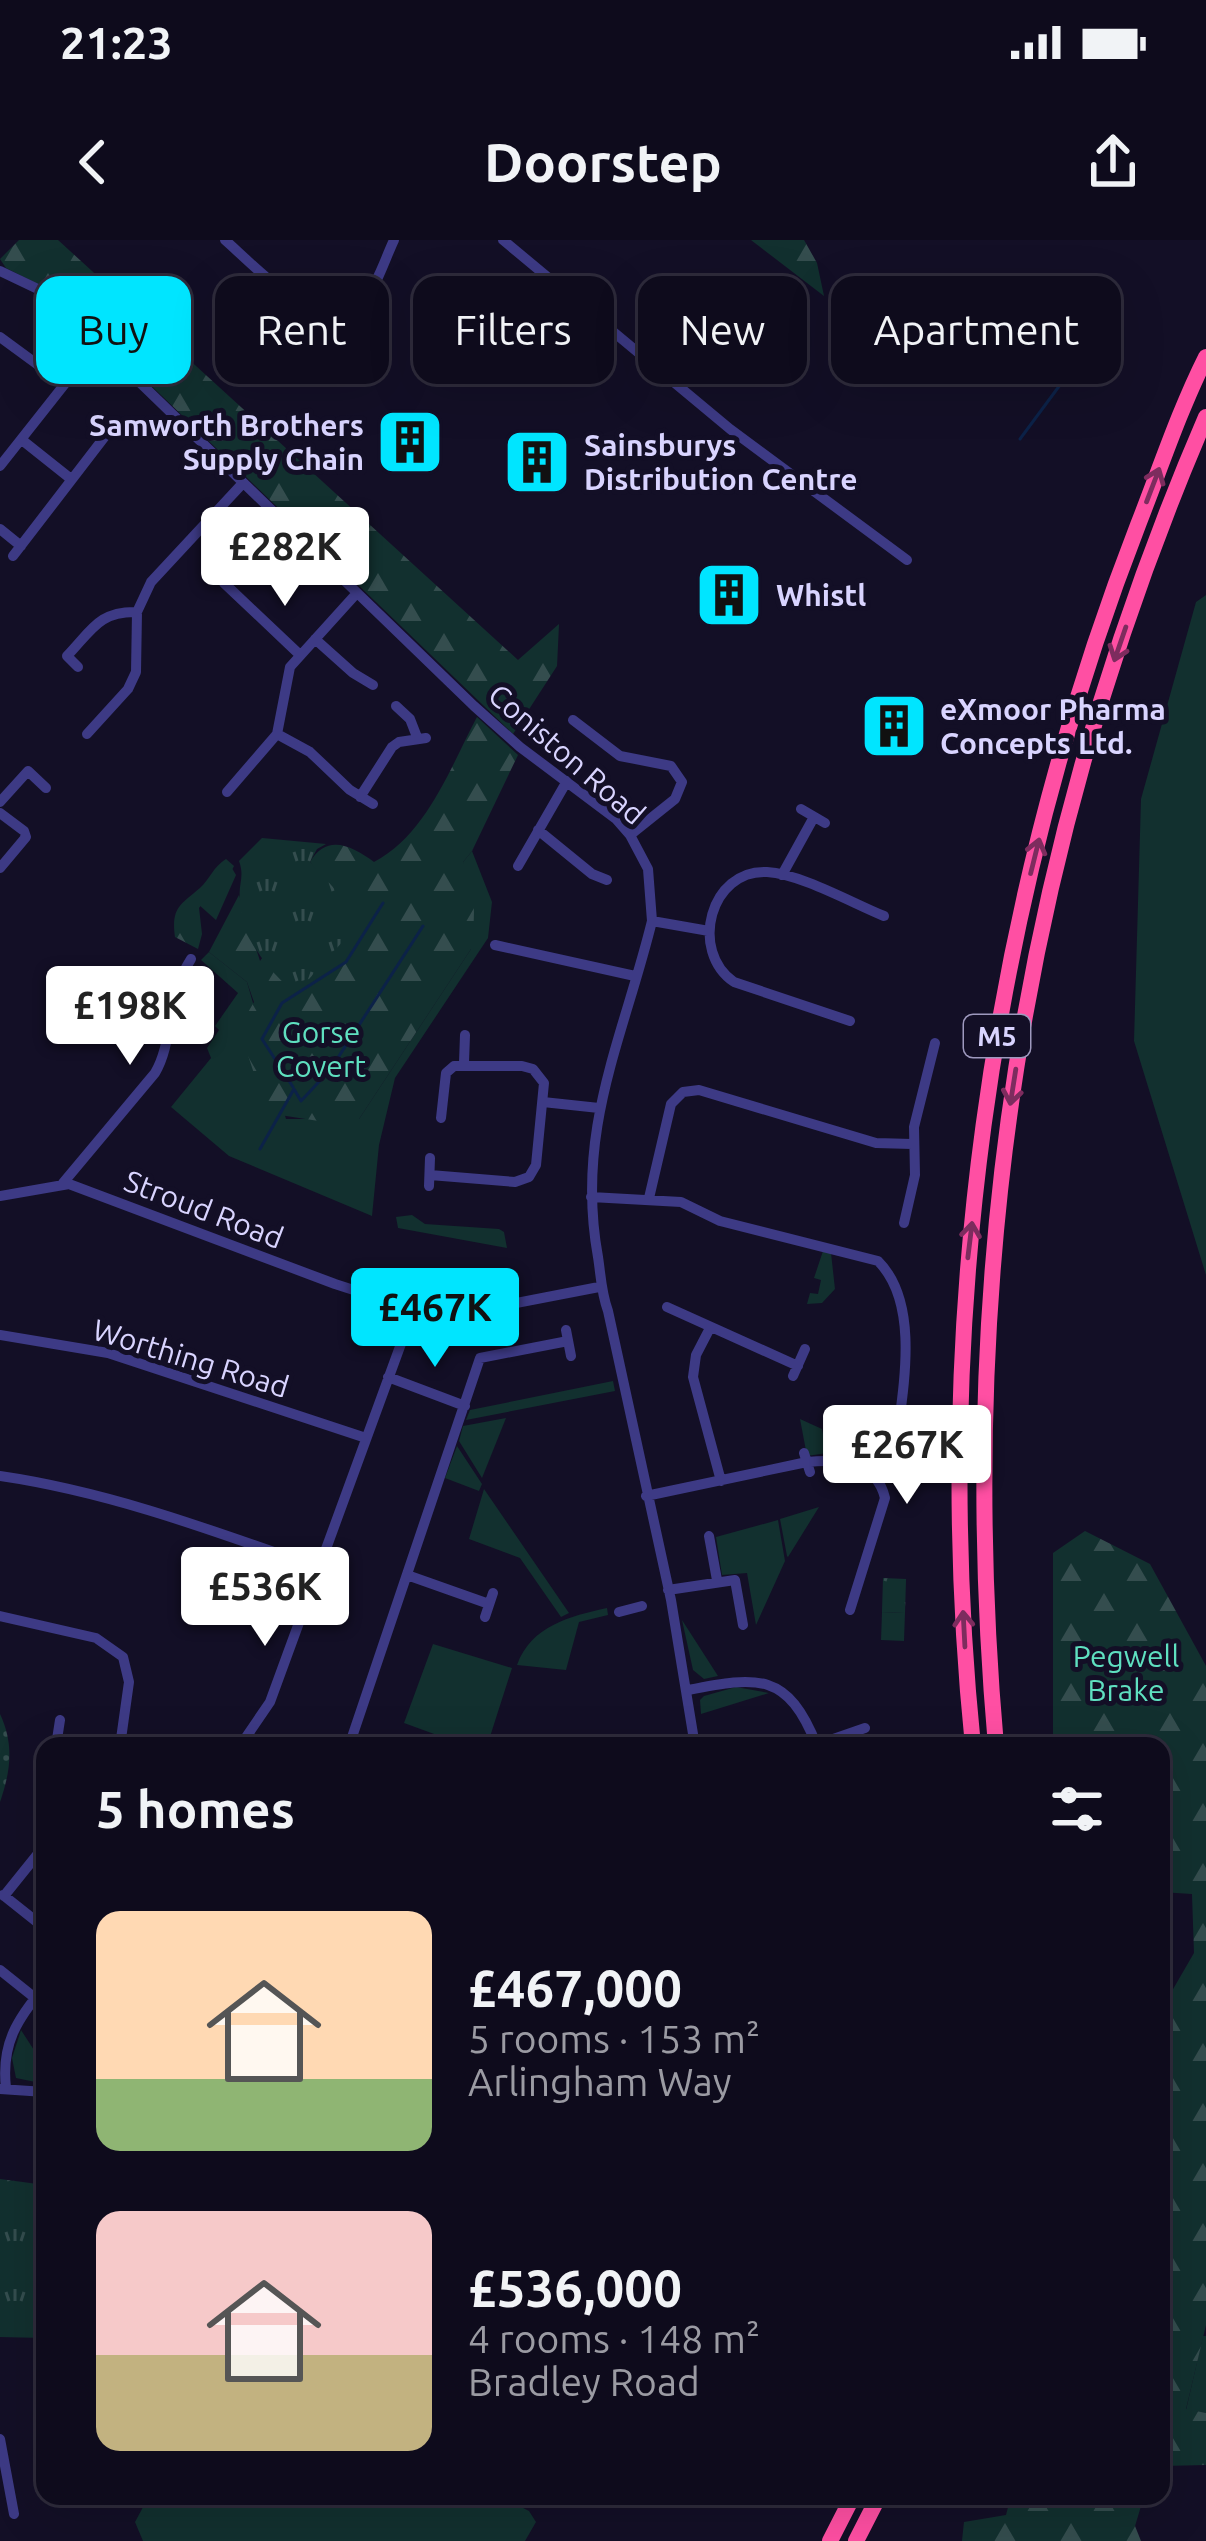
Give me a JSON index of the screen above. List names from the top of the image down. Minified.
{"streets":{"highway":["M5"],"street":["Coniston Road","Stroud Road","Worthing Road"]},"crossings":[["Coniston Road","Stroud Road"]],"parks":["Gorse Covert","Pegwell Brake"],"places":{"building":["Samworth Brothers Supply Chain","Sainsburys Distribution Centre","Whistl","eXmoor Pharma Concepts Ltd."]},"page":{"status":"21:23","header":"Doorstep","chip":["Buy","Rent","Filters","New","Apartment"],"price":["£282K","£198K","£467K","£267K","£536K"],"heading":"5 homes","list":[{"name":"£467,000","note":"5 rooms · 153 m² · Arlingham Way"},{"name":"£536,000","note":"4 rooms · 148 m² · Bradley Road"}]}}
